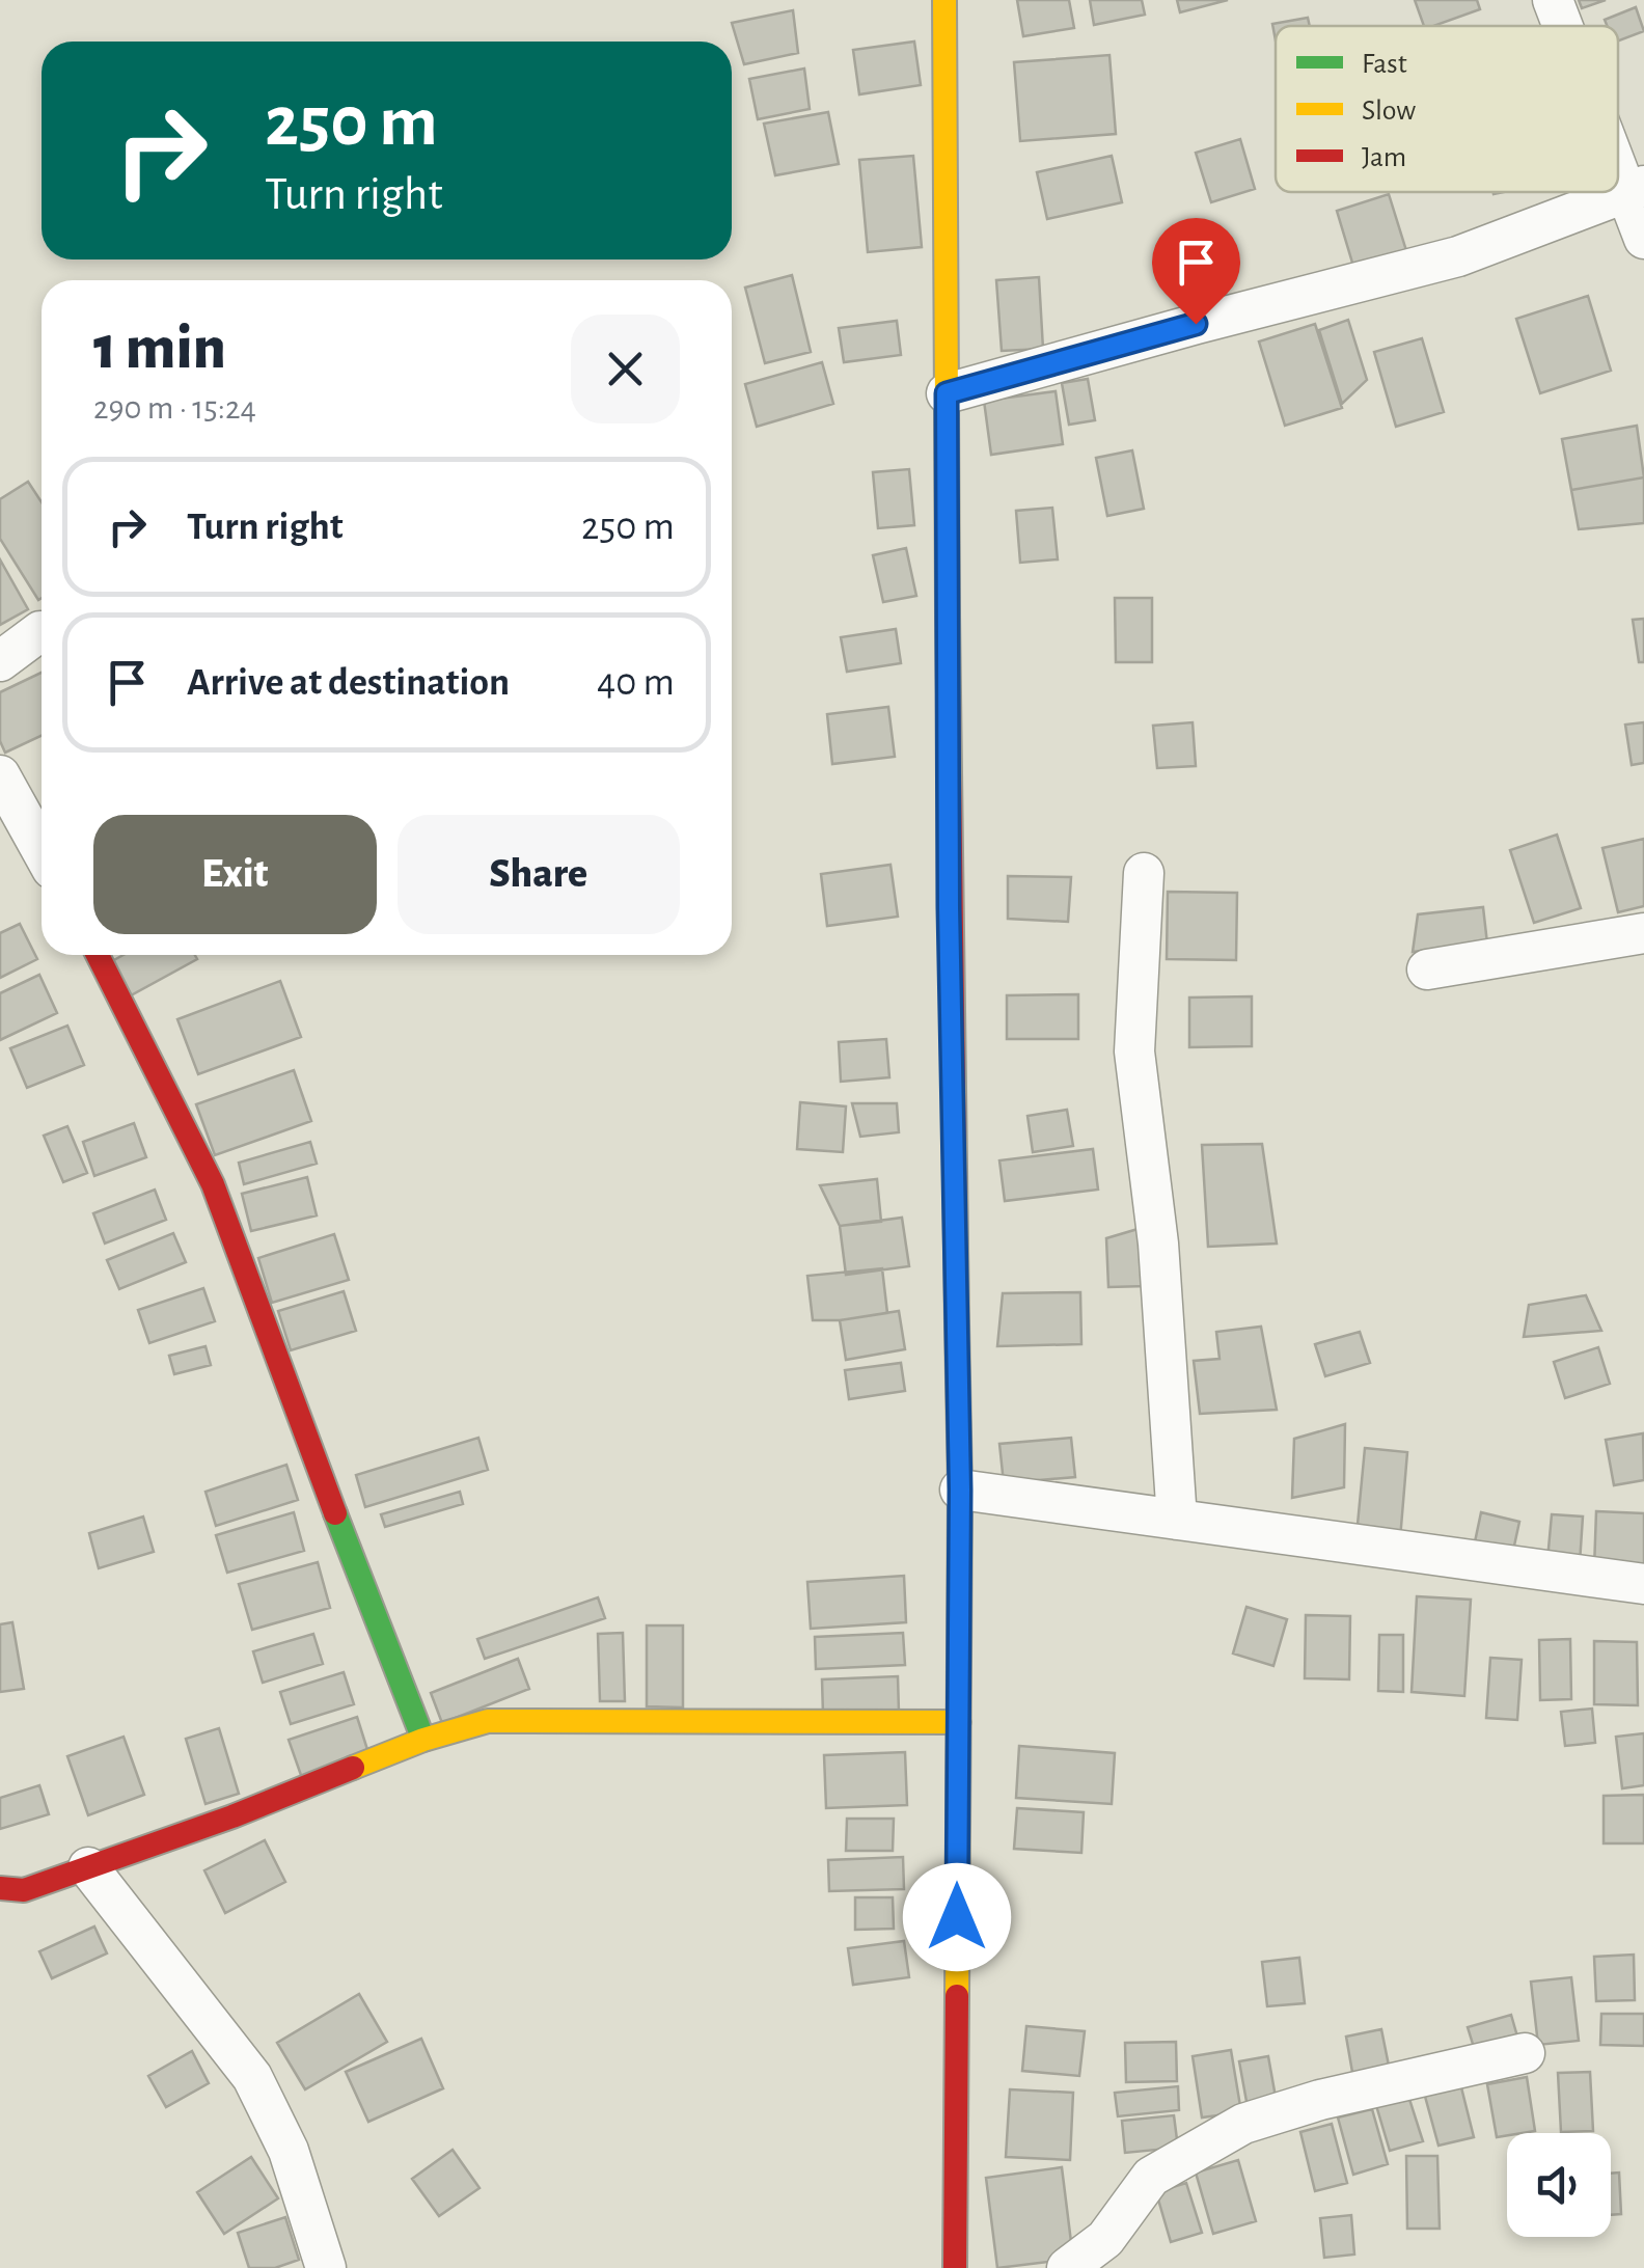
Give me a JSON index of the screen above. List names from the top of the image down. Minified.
{"legend":["Fast","Slow","Jam"],"page":{"turn":["250 m","Turn right"],"heading":["1 min","290 m · 15:24"],"list":[{"name":"Turn right","value":"250 m"},{"name":"Arrive at destination","value":"40 m"}],"buttons":["Exit","Share"]}}
